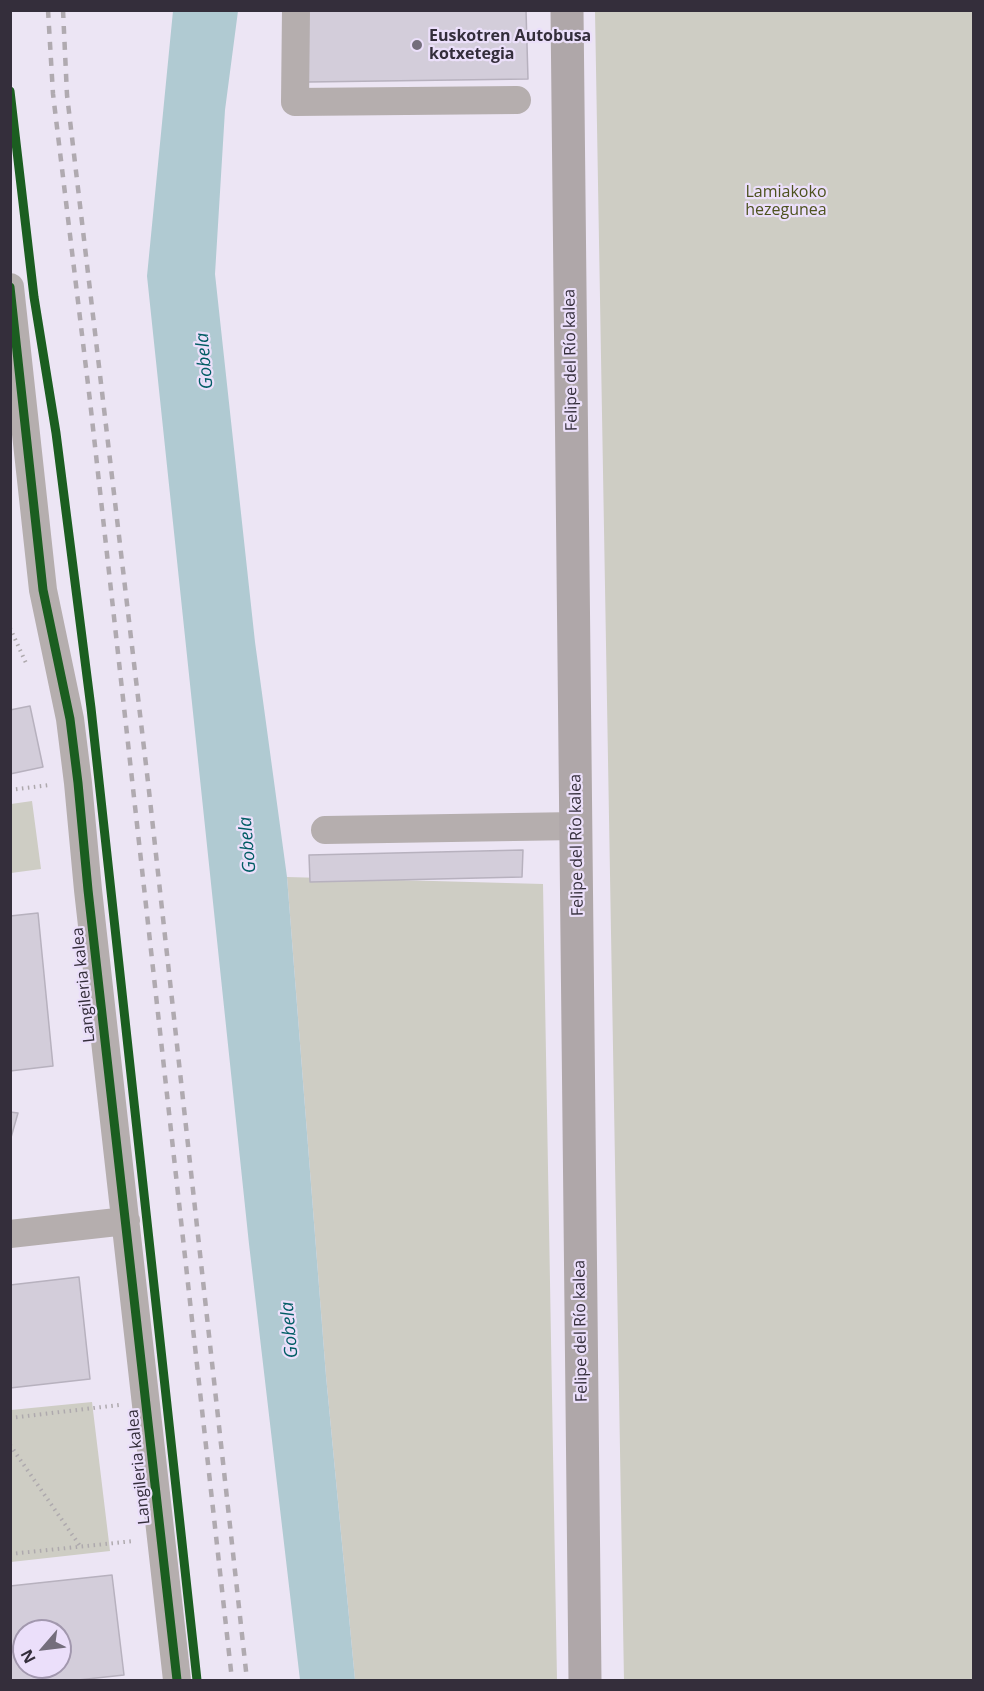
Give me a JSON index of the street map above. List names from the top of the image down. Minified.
{"streets":{"main road":["Felipe del Río kalea"],"street":["Langileria kalea"]},"water":["Gobela"],"parks":["Lamiakoko hezegunea"],"places":["Euskotren Autobusa kotxetegia"],"north":"bottom left"}
